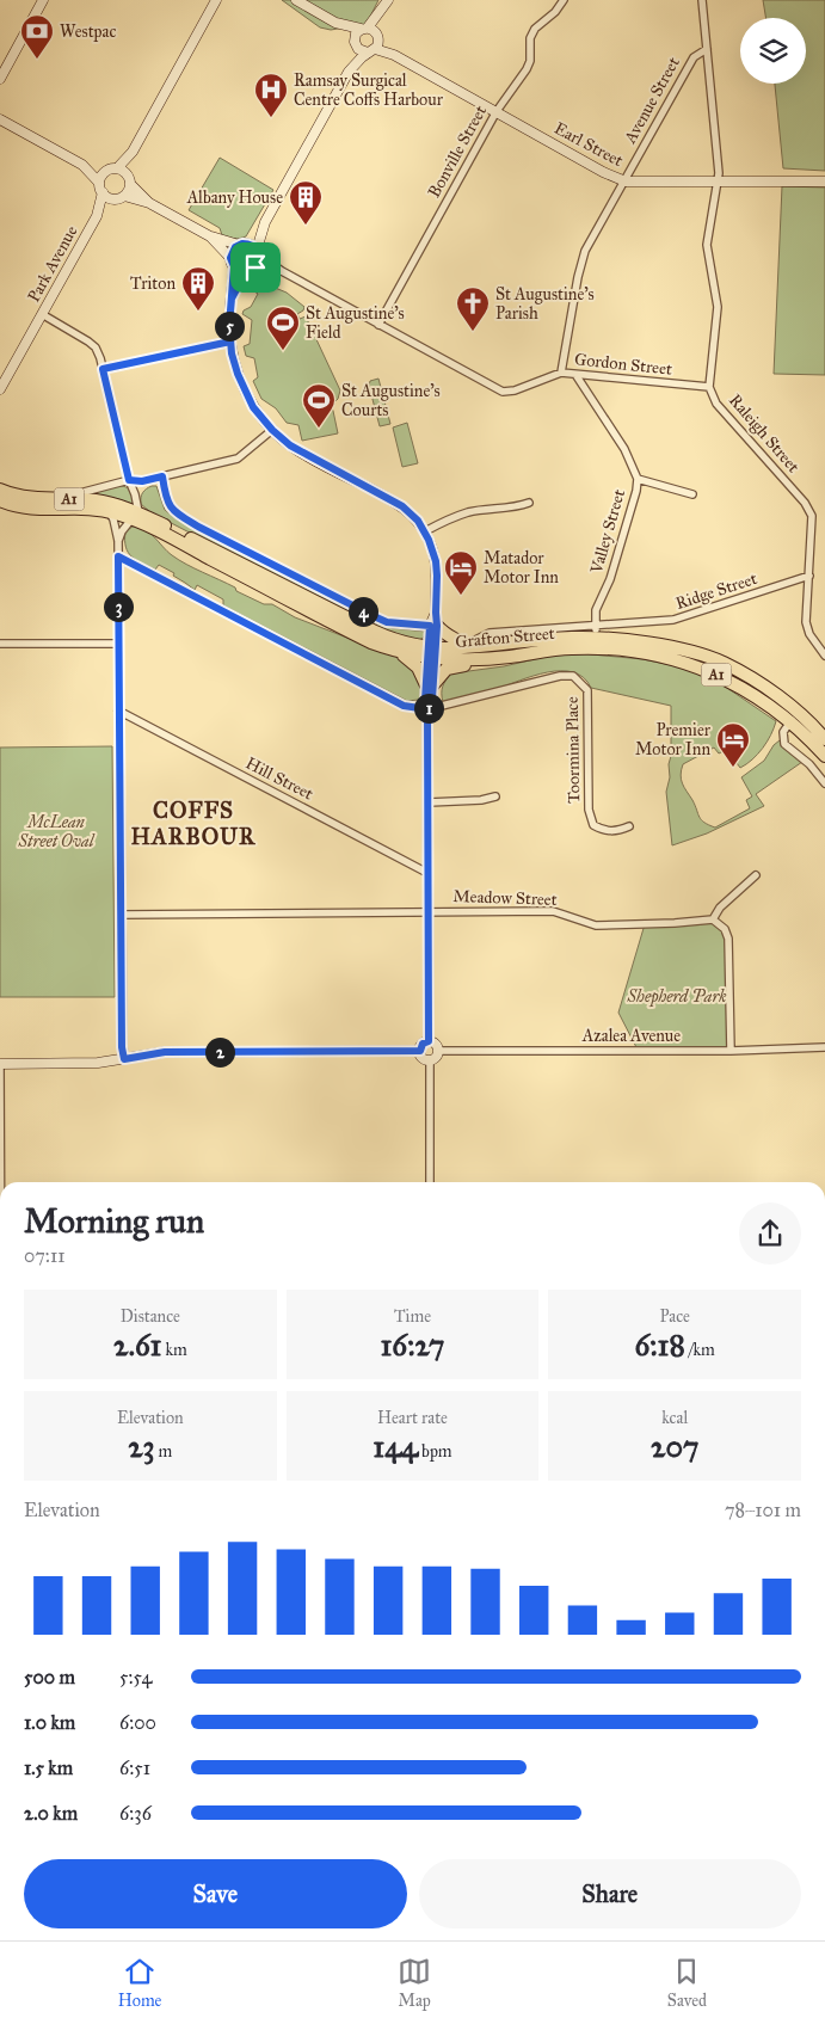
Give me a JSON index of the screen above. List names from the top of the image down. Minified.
{"streets":{"highway":["A1","Grafton Street"],"street":["Avenue Street","Earl Street","Bonville Street","Park Avenue","Gordon Street","Raleigh Street","Valley Street","Ridge Street","Toormina Place","Hill Street","Meadow Street","Azalea Avenue"]},"crossings":[["Avenue Street","Earl Street"],["Avenue Street","Gordon Street"],["Avenue Street","Raleigh Street"],["Earl Street","Bonville Street"],["Earl Street","Raleigh Street"],["Bonville Street","Gordon Street"],["Gordon Street","Raleigh Street"],["Gordon Street","Valley Street"],["Raleigh Street","Ridge Street"],["A1","Valley Street"],["A1","Ridge Street"],["A1","Grafton Street"],["Valley Street","Ridge Street"],["Valley Street","Grafton Street"],["Ridge Street","Grafton Street"]],"districts":["COFFS HARBOUR"],"parks":["McLean Street Oval","Shepherd Park"],"places":{"bank":["Westpac"],"hospital":["Ramsay Surgical Centre Coffs Harbour"],"building":["Albany House","Triton"],"church":["St Augustine's Parish"],"sports":["St Augustine's Field","St Augustine's Courts"],"hotel":["Matador Motor Inn","Premier Motor Inn"]},"page":{"pins":["5","3","4","1","2"],"heading":["Morning run","07:11"],"stats":[["Distance","2.61 km"],["Time","16:27"],["Pace","6:18 /km"],["Elevation","23 m"],["Heart rate","144 bpm"],["kcal","207"]],"chart":["Elevation","78–101 m"],"list":[{"name":"500 m","note":"5:54"},{"name":"1.0 km","note":"6:00"},{"name":"1.5 km","note":"6:51"},{"name":"2.0 km","note":"6:36"}],"buttons":["Save","Share"],"tabs":["Home","Map","Saved"]}}
